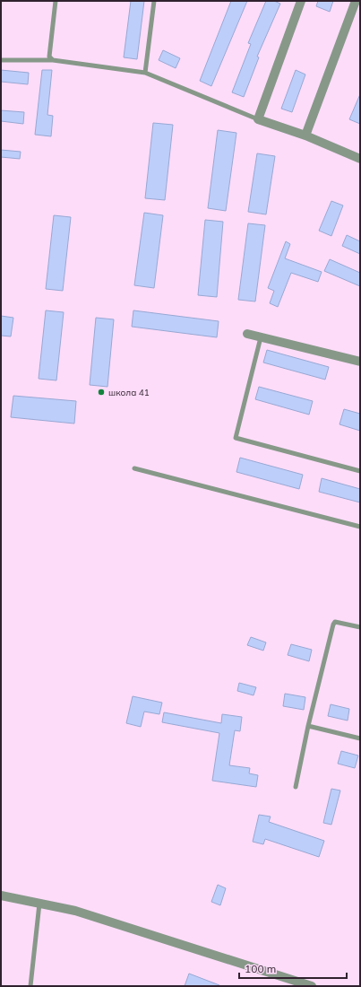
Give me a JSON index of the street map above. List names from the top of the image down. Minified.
{"places":["школа 41"],"scale_bar":"100 m"}
